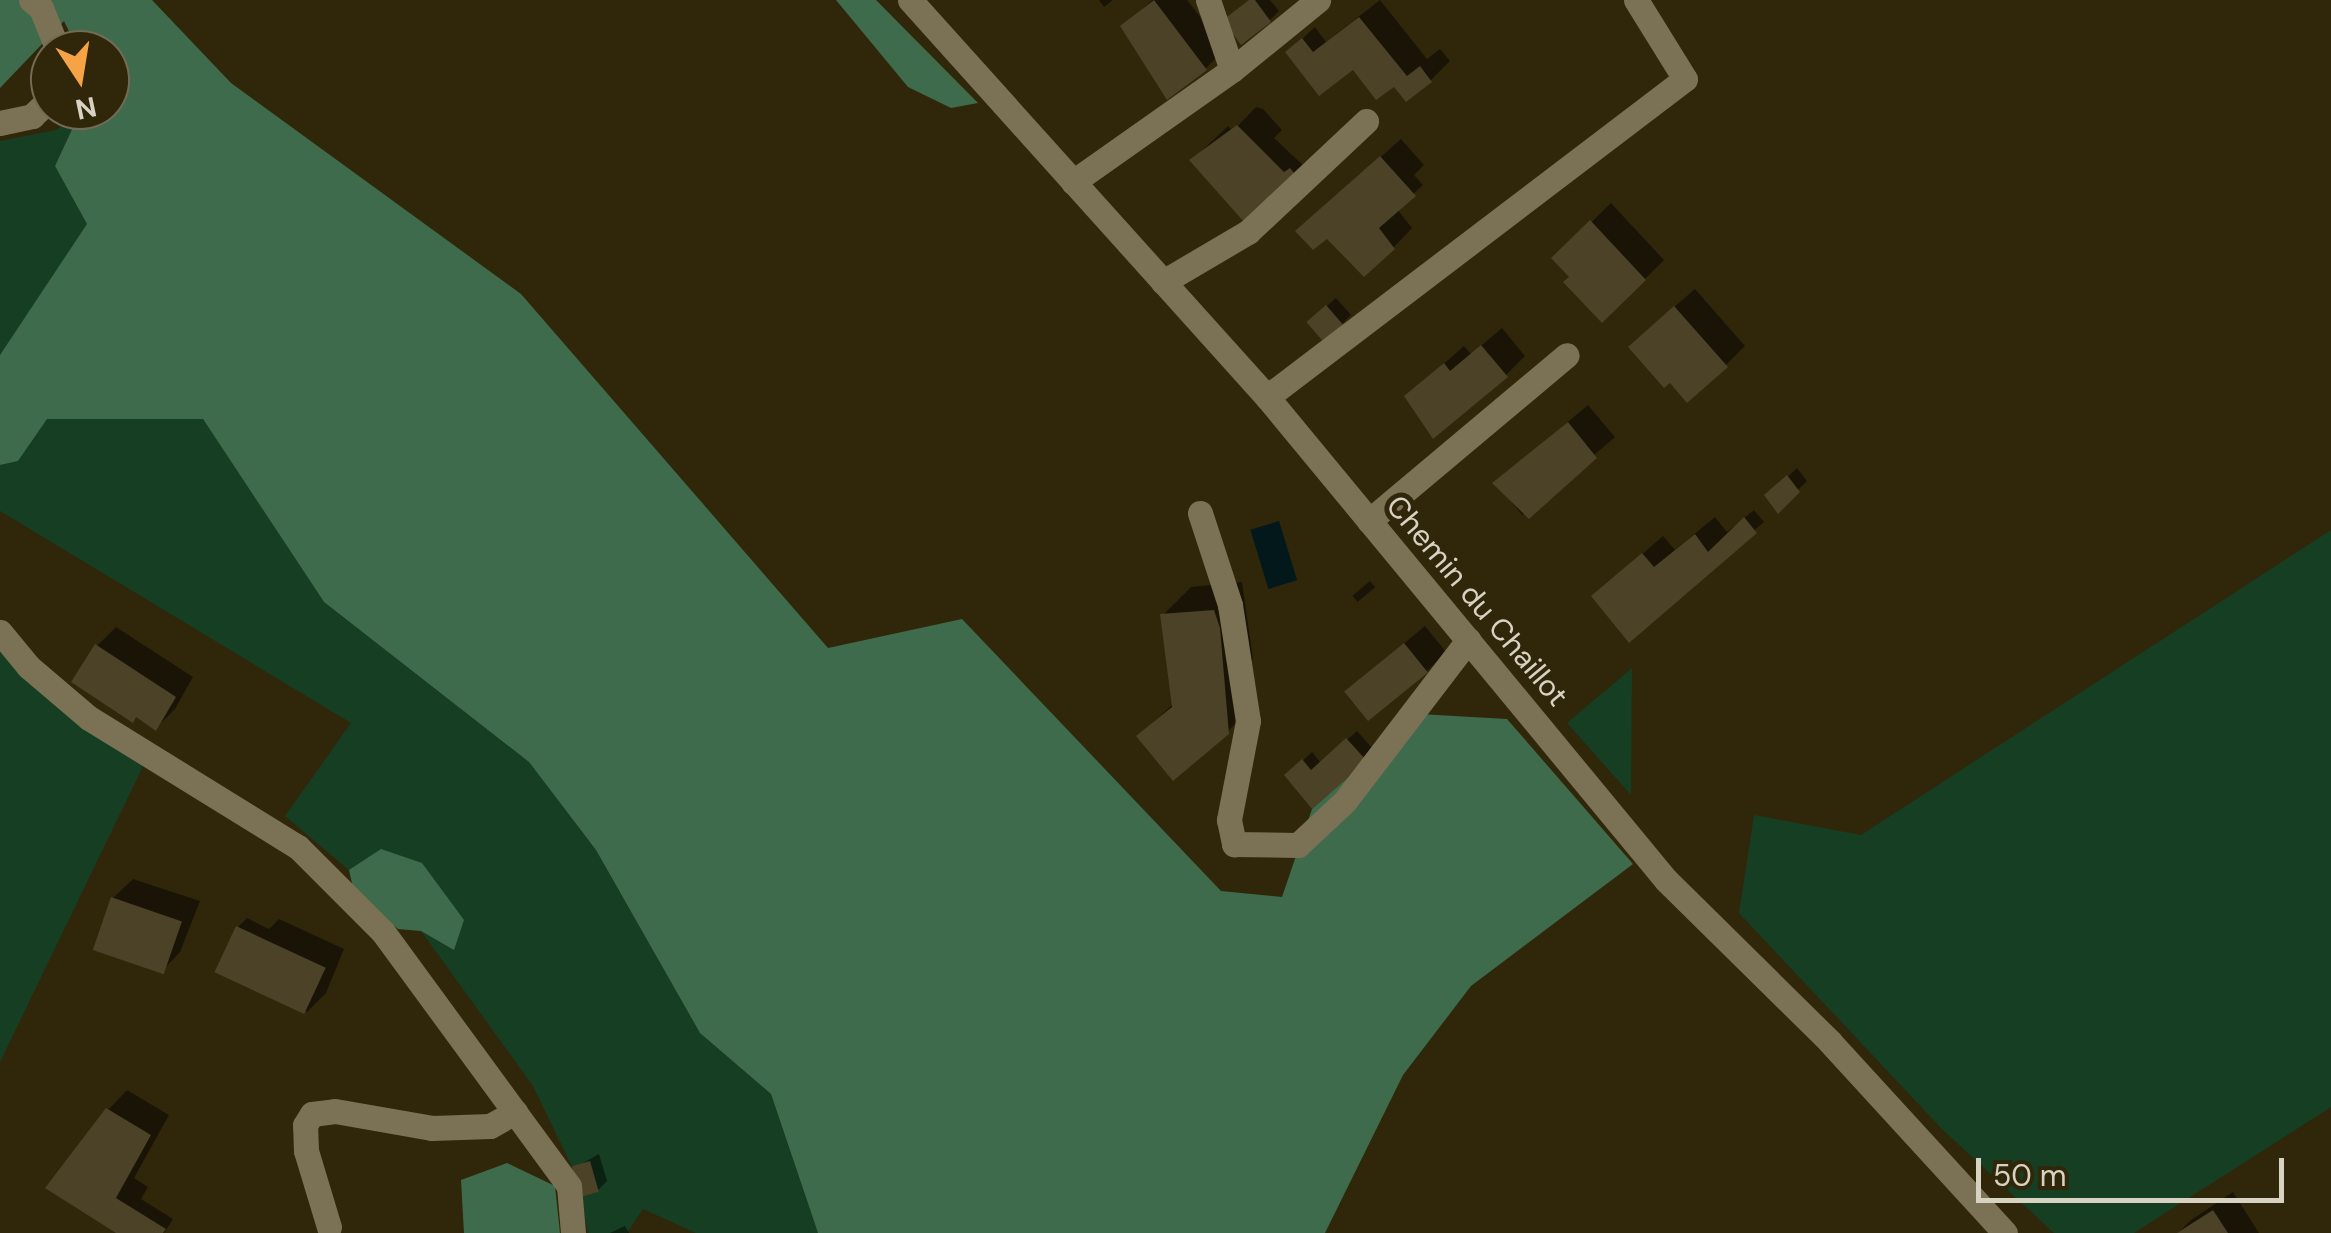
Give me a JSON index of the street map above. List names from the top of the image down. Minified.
{"streets":{"street":["Chemin du Chaillot"]},"scale_bar":"50 m","north":"bottom"}
